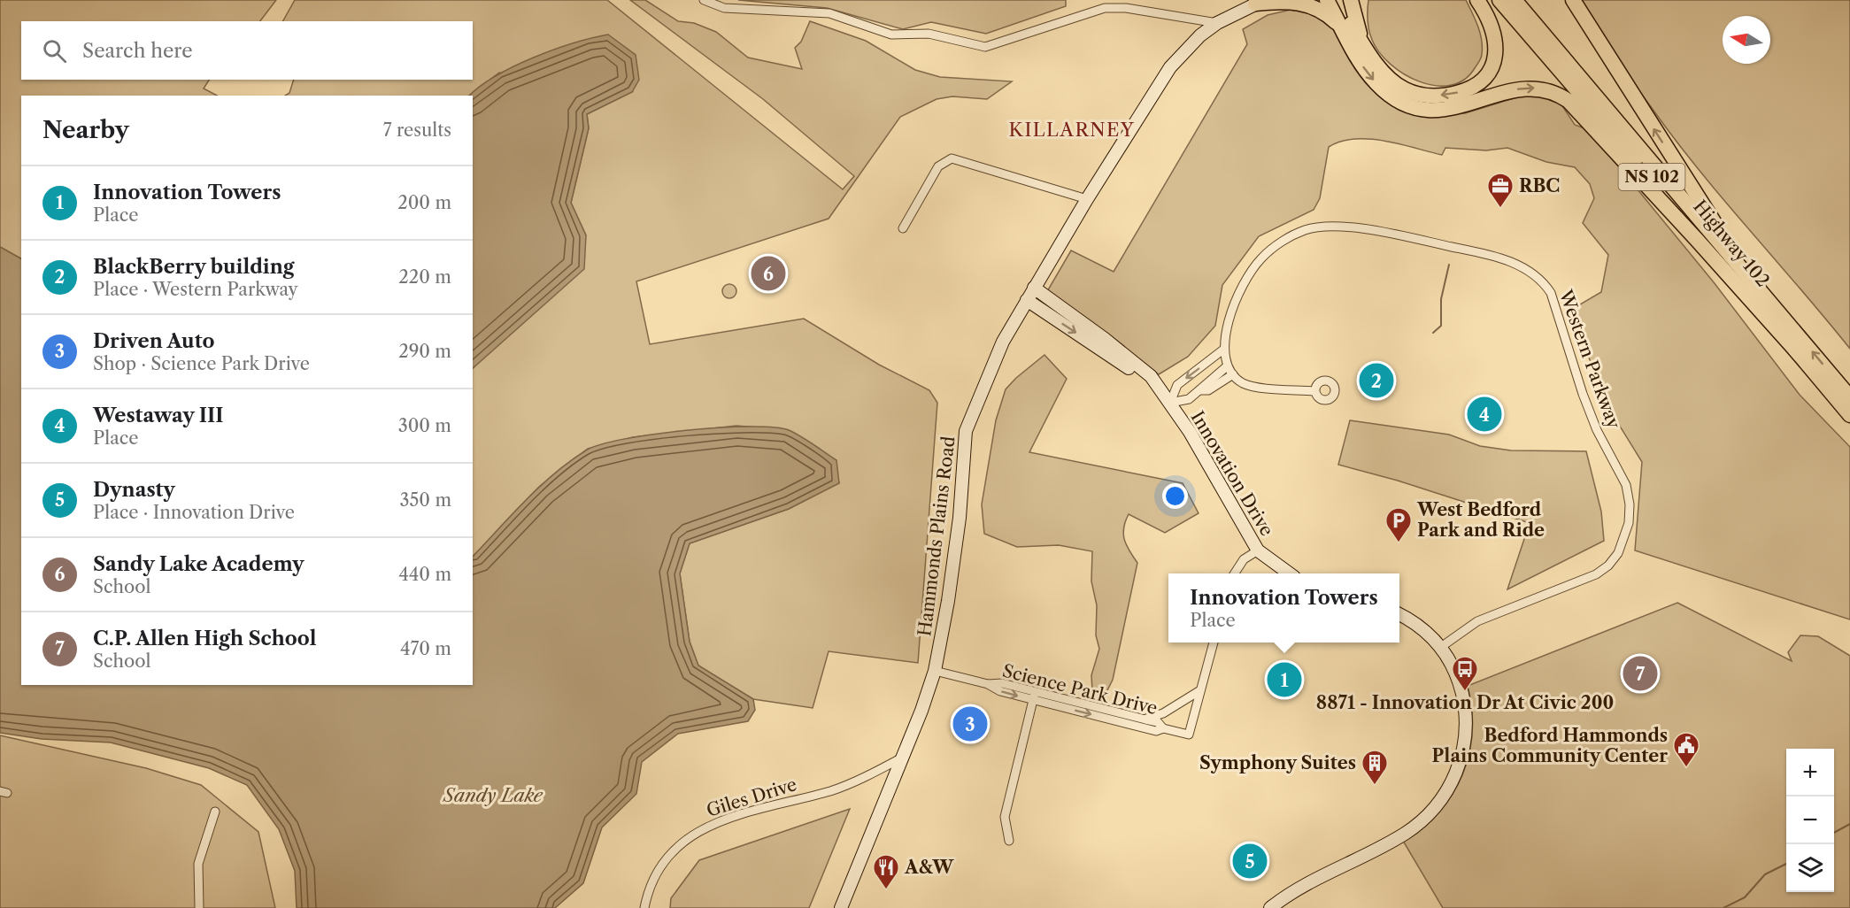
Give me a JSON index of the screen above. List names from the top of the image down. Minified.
{"streets":{"highway":["NS 102","Highway 102"],"main road":["Innovation Drive","Hammonds Plains Road"],"street":["Western Parkway","Science Park Drive","Giles Drive"]},"crossings":[["Innovation Drive","Hammonds Plains Road"],["Hammonds Plains Road","Science Park Drive"],["Hammonds Plains Road","Giles Drive"]],"districts":["KILLARNEY"],"water":["Sandy Lake"],"places":{"office":["RBC"],"parking":["West Bedford Park and Ride"],"bus stop":["8871 - Innovation Dr At Civic 200"],"public building":["Bedford Hammonds Plains Community Center"],"building":["Symphony Suites"],"restaurant":["A&W"]},"north":"left","page":{"search":"Search here","heading":["Nearby","7 results"],"list":[{"mark":"1","name":"Innovation Towers","note":"Place","value":"200 m"},{"mark":"2","name":"BlackBerry building","note":"Place · Western Parkway","value":"220 m"},{"mark":"3","name":"Driven Auto","note":"Shop · Science Park Drive","value":"290 m"},{"mark":"4","name":"Westaway III","note":"Place","value":"300 m"},{"mark":"5","name":"Dynasty","note":"Place · Innovation Drive","value":"350 m"},{"mark":"6","name":"Sandy Lake Academy","note":"School","value":"440 m"},{"mark":"7","name":"C.P. Allen High School","note":"School","value":"470 m"}],"pins":["6","2","4","7","1","3","5"],"popup":["Innovation Towers","Place"],"map_buttons":["+","−"]}}
